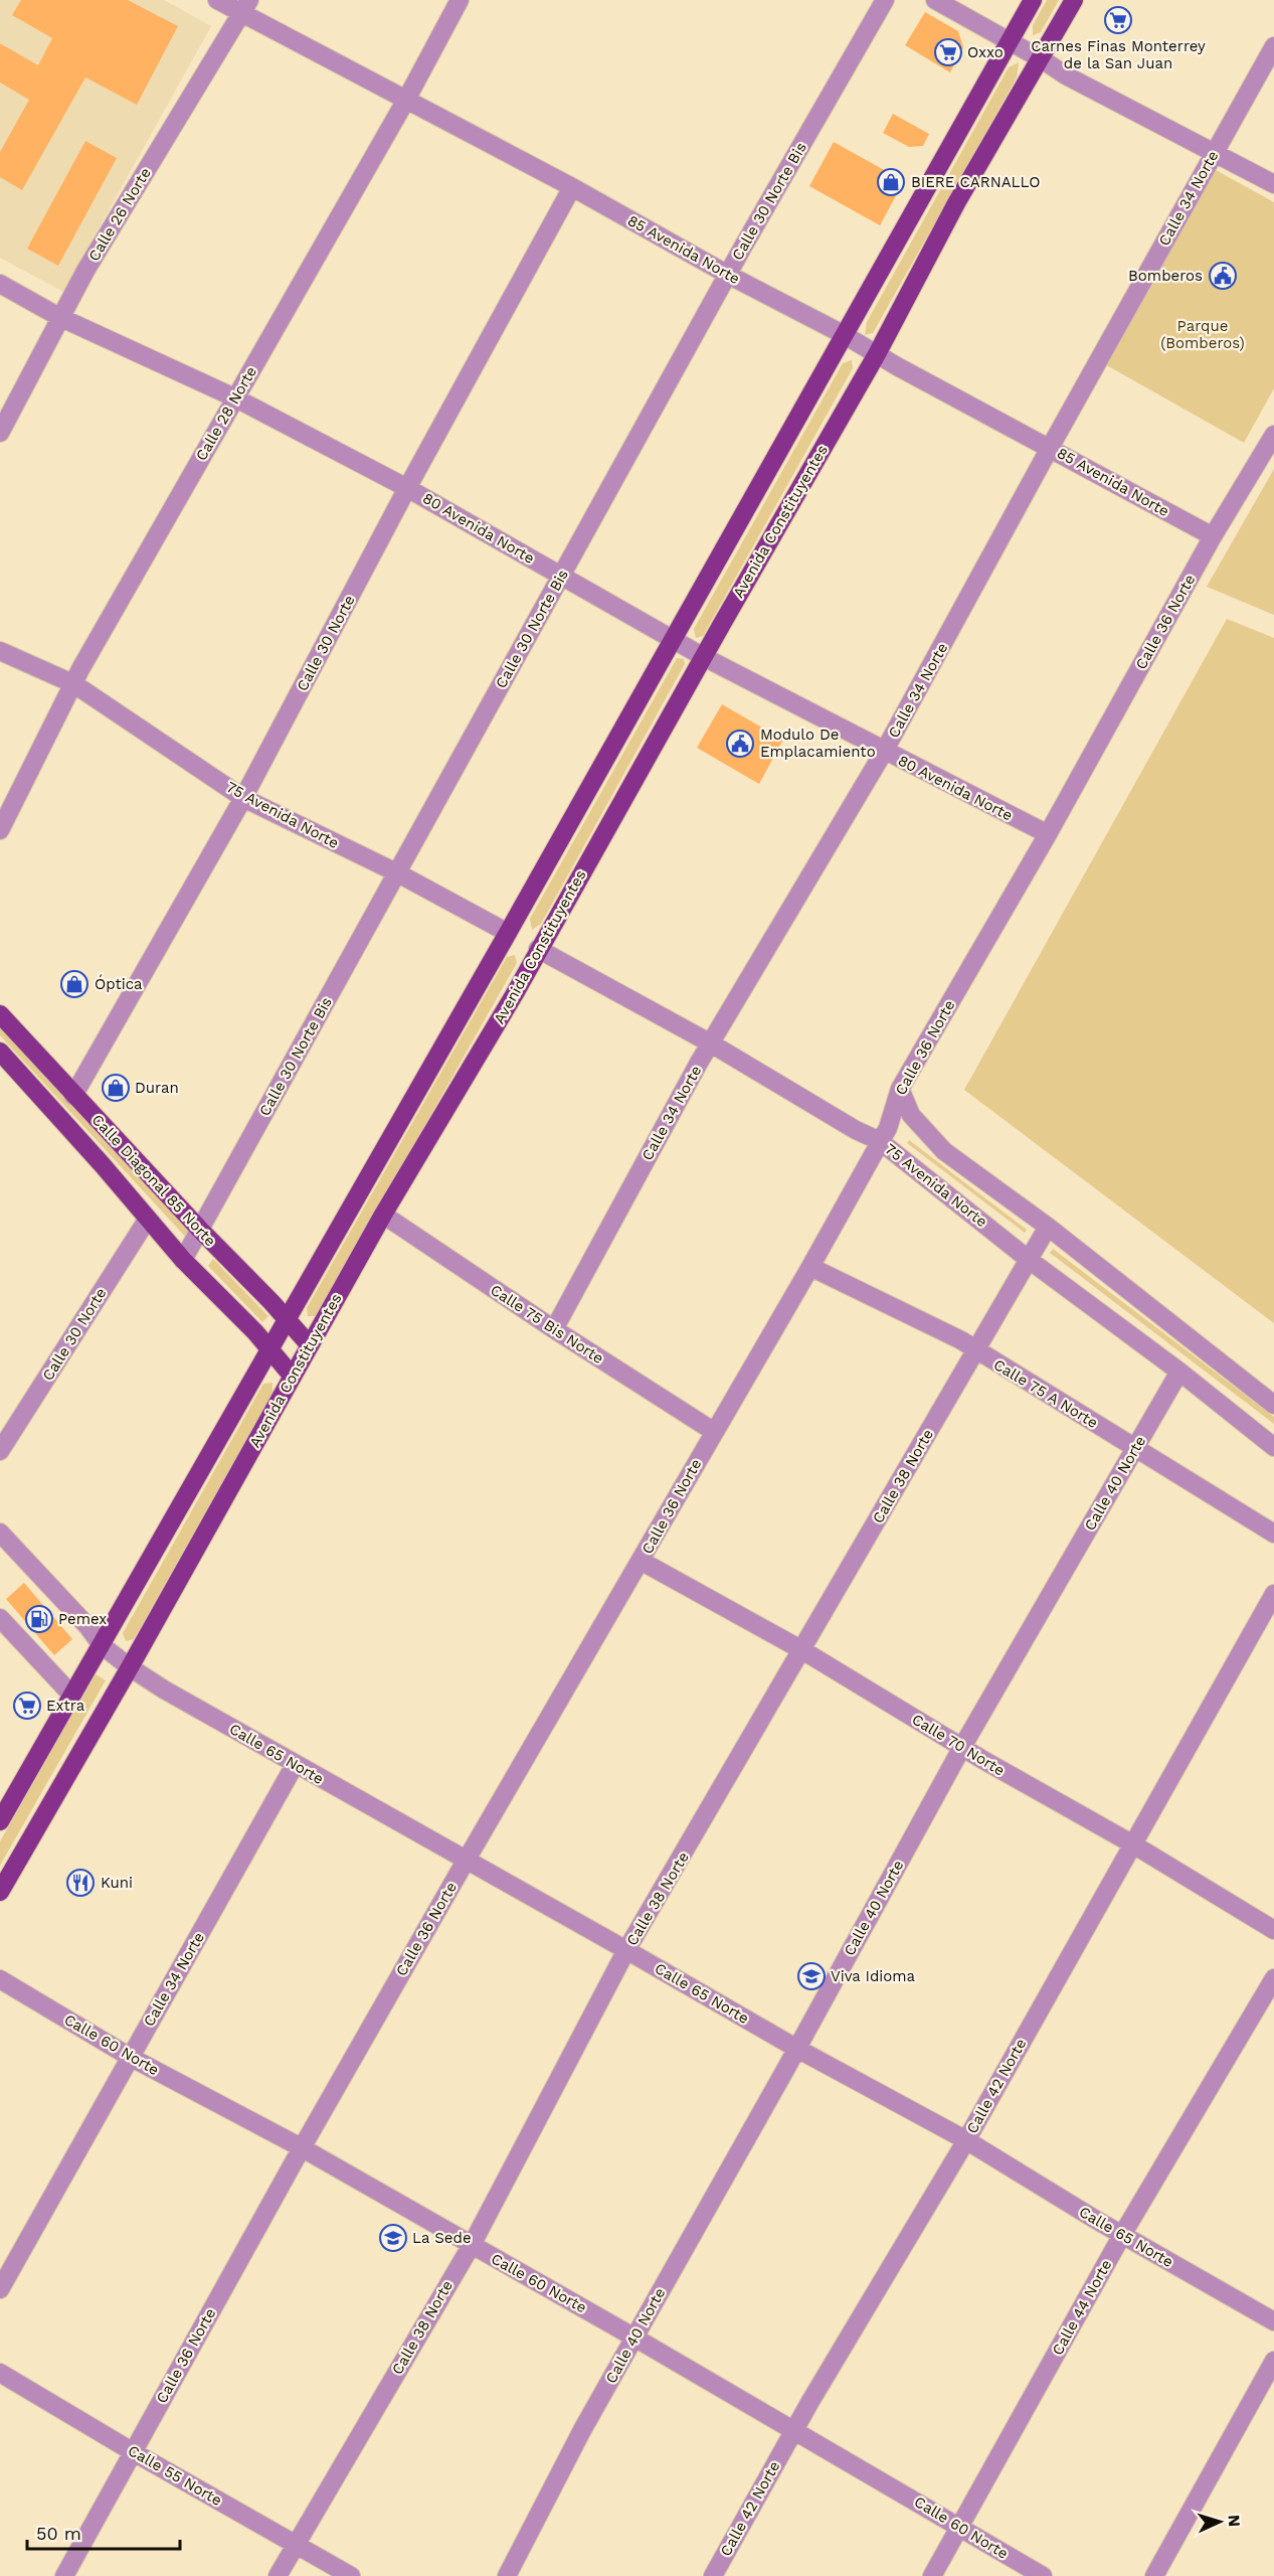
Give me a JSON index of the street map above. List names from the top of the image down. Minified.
{"streets":{"main road":["Avenida Constituyentes","Calle Diagonal 85 Norte"],"street":["Calle 34 Norte","Calle 30 Norte Bis","Calle 26 Norte","85 Avenida Norte","Calle 28 Norte","80 Avenida Norte","Calle 36 Norte","Calle 30 Norte","75 Avenida Norte","Calle 75 Bis Norte","Calle 75 A Norte","Calle 38 Norte","Calle 40 Norte","Calle 70 Norte","Calle 65 Norte","Calle 60 Norte","Calle 42 Norte","Calle 44 Norte","Calle 55 Norte"]},"crossings":[["Calle 34 Norte","85 Avenida Norte"],["Calle 34 Norte","80 Avenida Norte"],["Calle 34 Norte","75 Avenida Norte"],["Calle 34 Norte","Calle 75 Bis Norte"],["Calle 34 Norte","Calle 65 Norte"],["Calle 34 Norte","Calle 60 Norte"],["Calle 30 Norte Bis","85 Avenida Norte"],["Calle 30 Norte Bis","80 Avenida Norte"],["Calle 30 Norte Bis","75 Avenida Norte"],["Calle 30 Norte Bis","Calle Diagonal 85 Norte"],["Calle 26 Norte","85 Avenida Norte"],["Calle 26 Norte","80 Avenida Norte"],["85 Avenida Norte","Calle 28 Norte"],["85 Avenida Norte","Avenida Constituyentes"],["85 Avenida Norte","Calle 36 Norte"],["85 Avenida Norte","Calle 30 Norte"],["Calle 28 Norte","80 Avenida Norte"],["Calle 28 Norte","75 Avenida Norte"],["Avenida Constituyentes","80 Avenida Norte"],["Avenida Constituyentes","75 Avenida Norte"],["Avenida Constituyentes","Calle Diagonal 85 Norte"],["Avenida Constituyentes","Calle 75 Bis Norte"],["Avenida Constituyentes","Calle 65 Norte"],["80 Avenida Norte","Calle 36 Norte"],["80 Avenida Norte","Calle 30 Norte"],["Calle 36 Norte","75 Avenida Norte"],["Calle 36 Norte","Calle 75 Bis Norte"],["Calle 36 Norte","Calle 75 A Norte"],["Calle 36 Norte","Calle 70 Norte"],["Calle 36 Norte","Calle 65 Norte"],["Calle 36 Norte","Calle 60 Norte"],["Calle 36 Norte","Calle 55 Norte"],["Calle 30 Norte","75 Avenida Norte"],["Calle 30 Norte","Calle Diagonal 85 Norte"],["75 Avenida Norte","Calle 38 Norte"],["75 Avenida Norte","Calle 40 Norte"],["Calle 75 A Norte","Calle 38 Norte"],["Calle 75 A Norte","Calle 40 Norte"],["Calle 38 Norte","Calle 70 Norte"],["Calle 38 Norte","Calle 65 Norte"],["Calle 38 Norte","Calle 60 Norte"],["Calle 38 Norte","Calle 55 Norte"],["Calle 40 Norte","Calle 70 Norte"],["Calle 40 Norte","Calle 65 Norte"],["Calle 40 Norte","Calle 60 Norte"],["Calle 70 Norte","Calle 42 Norte"],["Calle 65 Norte","Calle 42 Norte"],["Calle 65 Norte","Calle 44 Norte"],["Calle 60 Norte","Calle 42 Norte"],["Calle 60 Norte","Calle 44 Norte"]],"parks":["Parque (Bomberos)"],"places":{"supermarket":["Carnes Finas Monterrey de la San Juan","Oxxo","Extra"],"shop":["BIERE CARNALLO","Óptica","Duran"],"public building":["Bomberos","Modulo De Emplacamiento"],"fuel station":["Pemex"],"restaurant":["Kuni"],"school or university":["Viva Idioma","La Sede"]},"scale_bar":"50 m","north":"right"}
